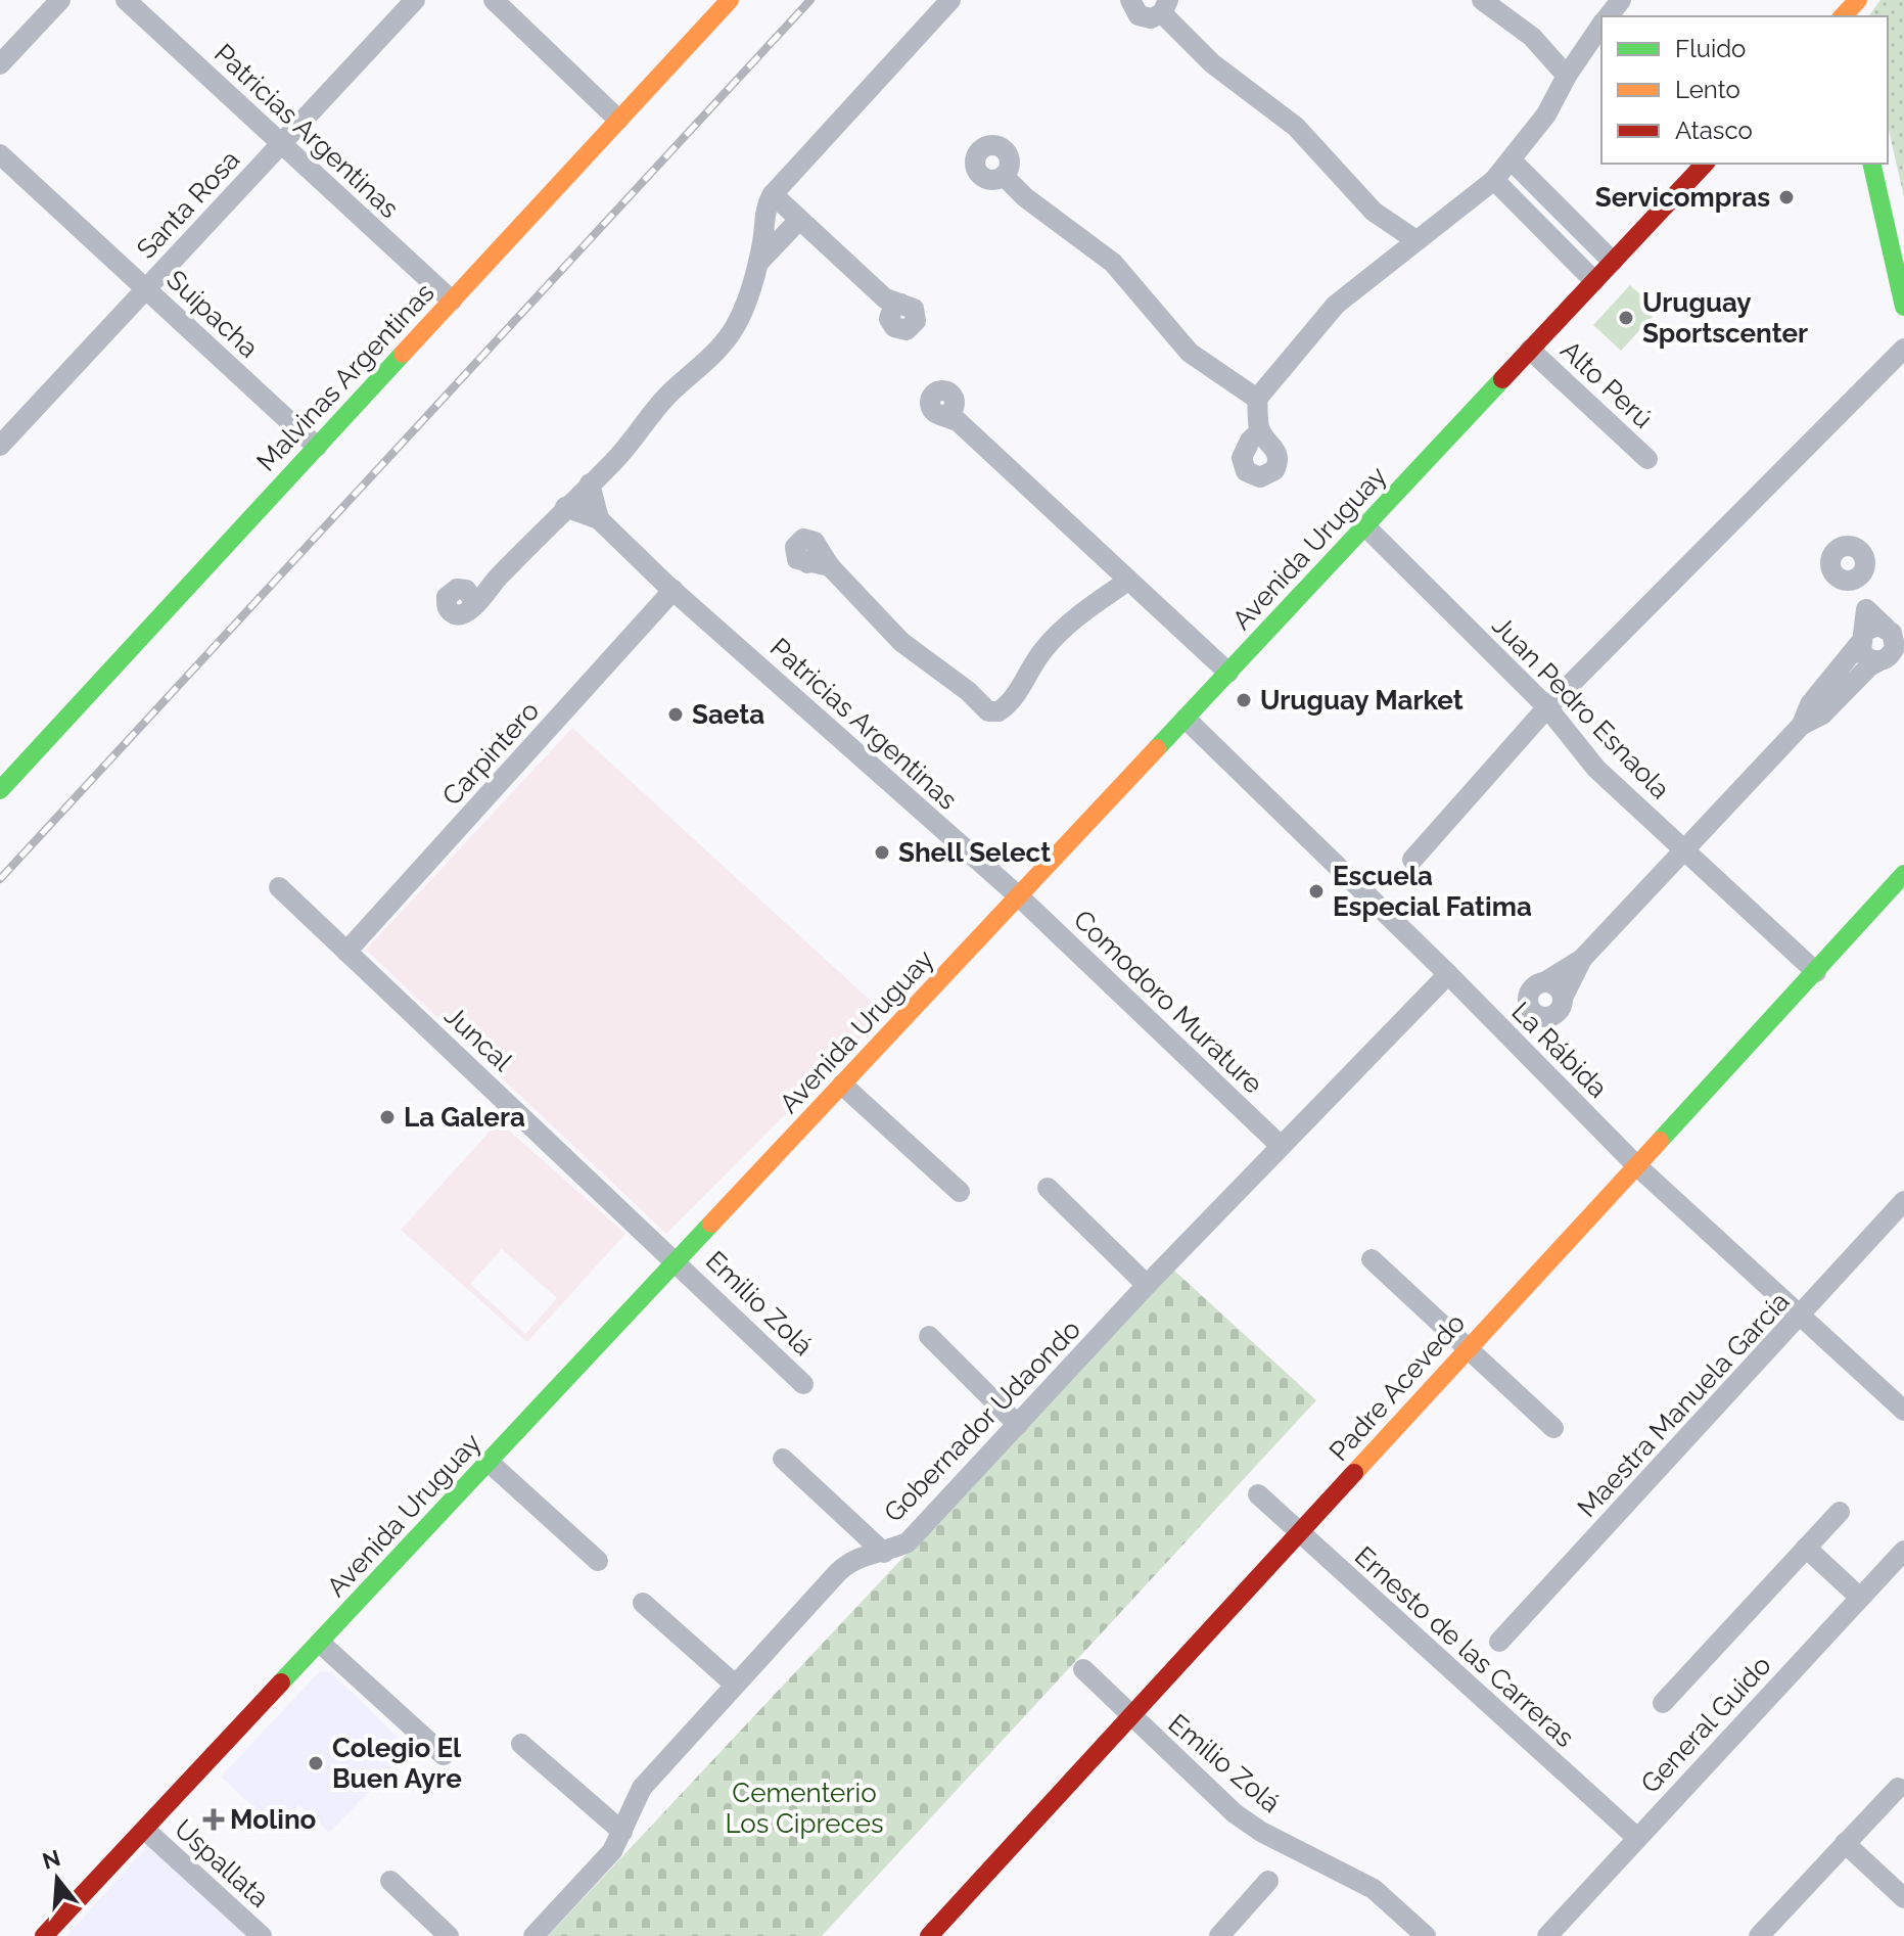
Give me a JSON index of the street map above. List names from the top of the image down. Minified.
{"streets":{"main road":["Malvinas Argentinas","Avenida Uruguay","Padre Acevedo"],"street":["Patricias Argentinas","Santa Rosa","Suipacha","Alto Perú","Juan Pedro Esnaola","Carpintero","Comodoro Murature","Juncal","La Rábida","Emilio Zolá","Maestra Manuela García","Gobernador Udaondo","Ernesto de las Carreras","General Guido","Uspallata"]},"crossings":[["Patricias Argentinas","Santa Rosa"],["Patricias Argentinas","Malvinas Argentinas"],["Patricias Argentinas","Avenida Uruguay"],["Patricias Argentinas","Carpintero"],["Patricias Argentinas","Comodoro Murature"],["Santa Rosa","Suipacha"],["Suipacha","Malvinas Argentinas"],["Alto Perú","Avenida Uruguay"],["Avenida Uruguay","Juan Pedro Esnaola"],["Avenida Uruguay","Comodoro Murature"],["Avenida Uruguay","Juncal"],["Avenida Uruguay","La Rábida"],["Avenida Uruguay","Emilio Zolá"],["Avenida Uruguay","Uspallata"],["Juan Pedro Esnaola","Padre Acevedo"],["Carpintero","Juncal"],["Comodoro Murature","Gobernador Udaondo"],["Juncal","Emilio Zolá"],["La Rábida","Padre Acevedo"],["La Rábida","Maestra Manuela García"],["La Rábida","Gobernador Udaondo"],["Emilio Zolá","Padre Acevedo"],["Padre Acevedo","Ernesto de las Carreras"],["Ernesto de las Carreras","General Guido"]],"parks":["Cementerio Los Cipreces"],"places":{"other":["Servicompras","Uruguay Sportscenter","Uruguay Market","Saeta","Shell Select","Escuela Especial Fatima","La Galera","Colegio El Buen Ayre"],"health":["Molino"]},"legend":["Fluido","Lento","Atasco"],"north":"top"}
